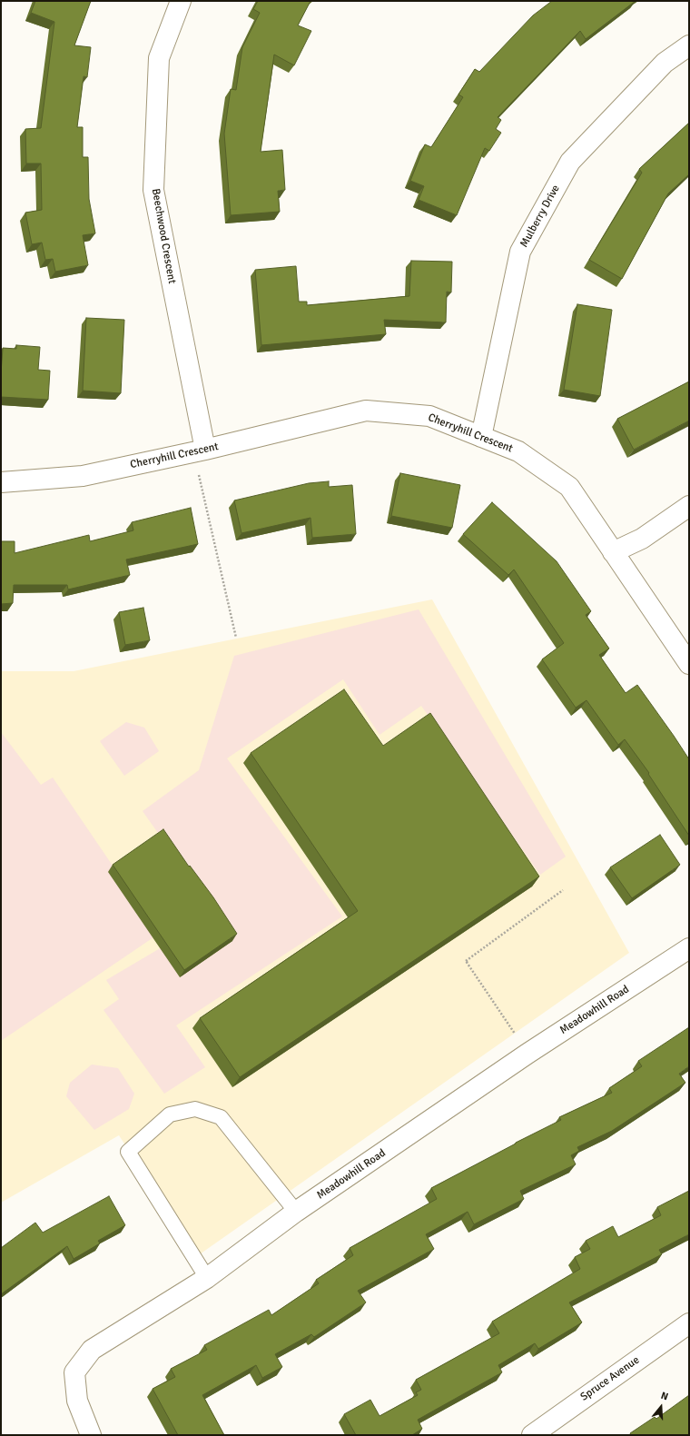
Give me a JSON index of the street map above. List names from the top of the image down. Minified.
{"streets":{"street":["Mulberry Drive","Beechwood Crescent","Cherryhill Crescent","Meadowhill Road","Spruce Avenue"]},"crossings":[["Mulberry Drive","Cherryhill Crescent"],["Beechwood Crescent","Cherryhill Crescent"]],"north":"top"}
